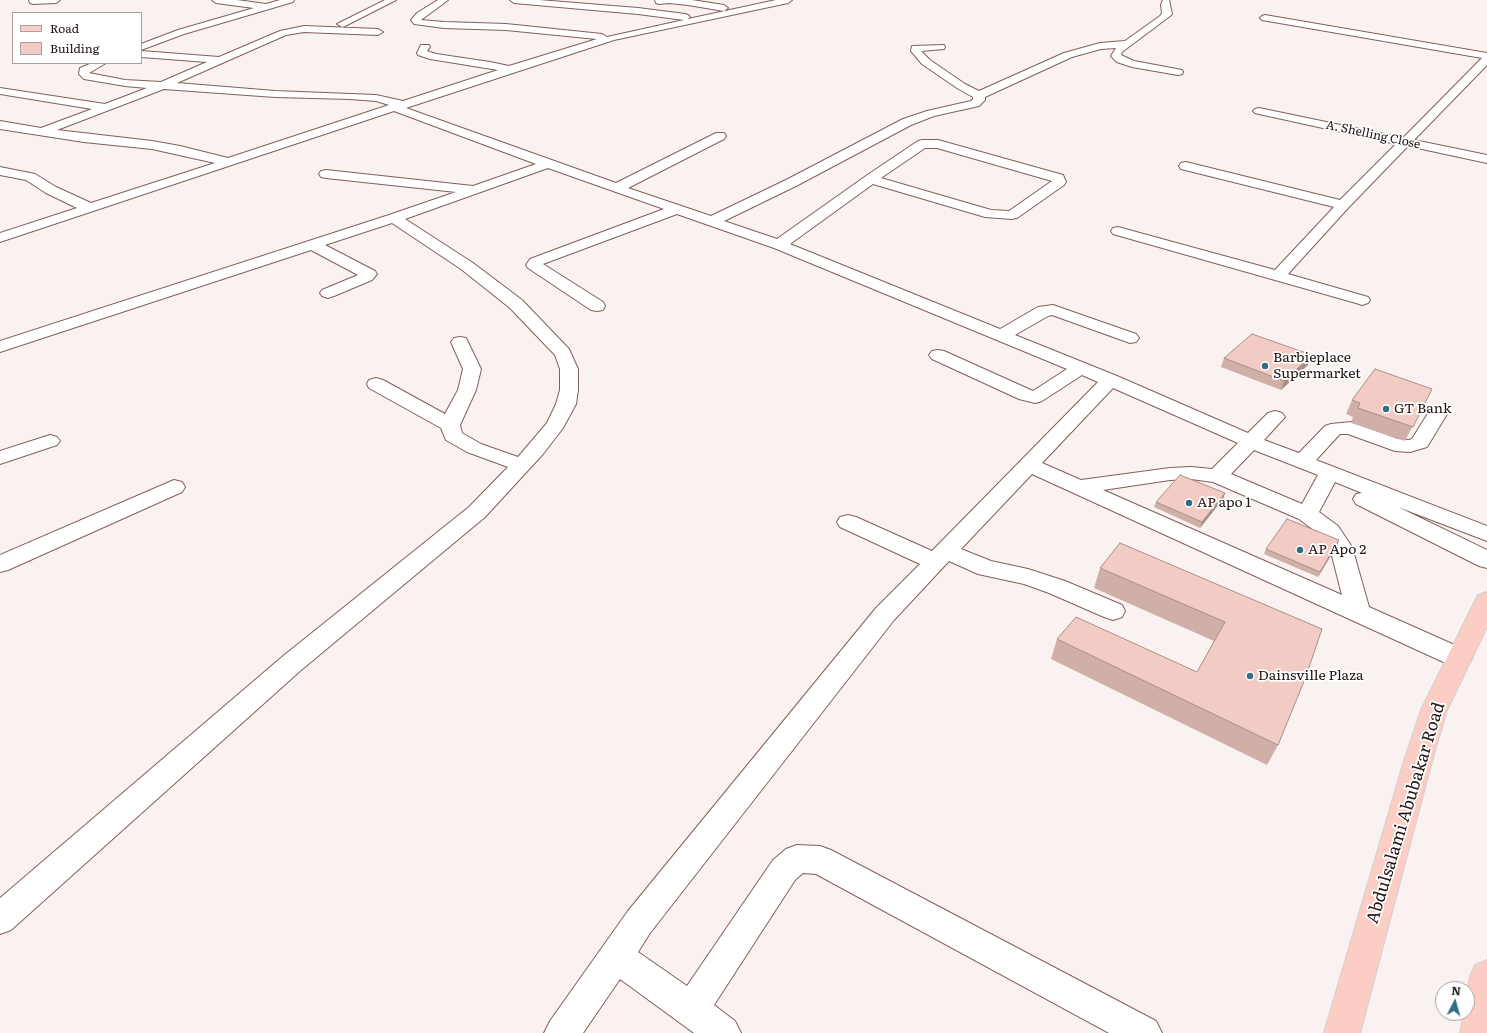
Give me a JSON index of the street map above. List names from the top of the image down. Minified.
{"streets":{"main road":["Abdulsalami Abubakar Road"],"street":["A. Shelling Close"]},"places":["Barbieplace Supermarket","GT Bank","AP apo 1","AP Apo 2","Dainsville Plaza"],"legend":["Road","Building"],"north":"top"}
